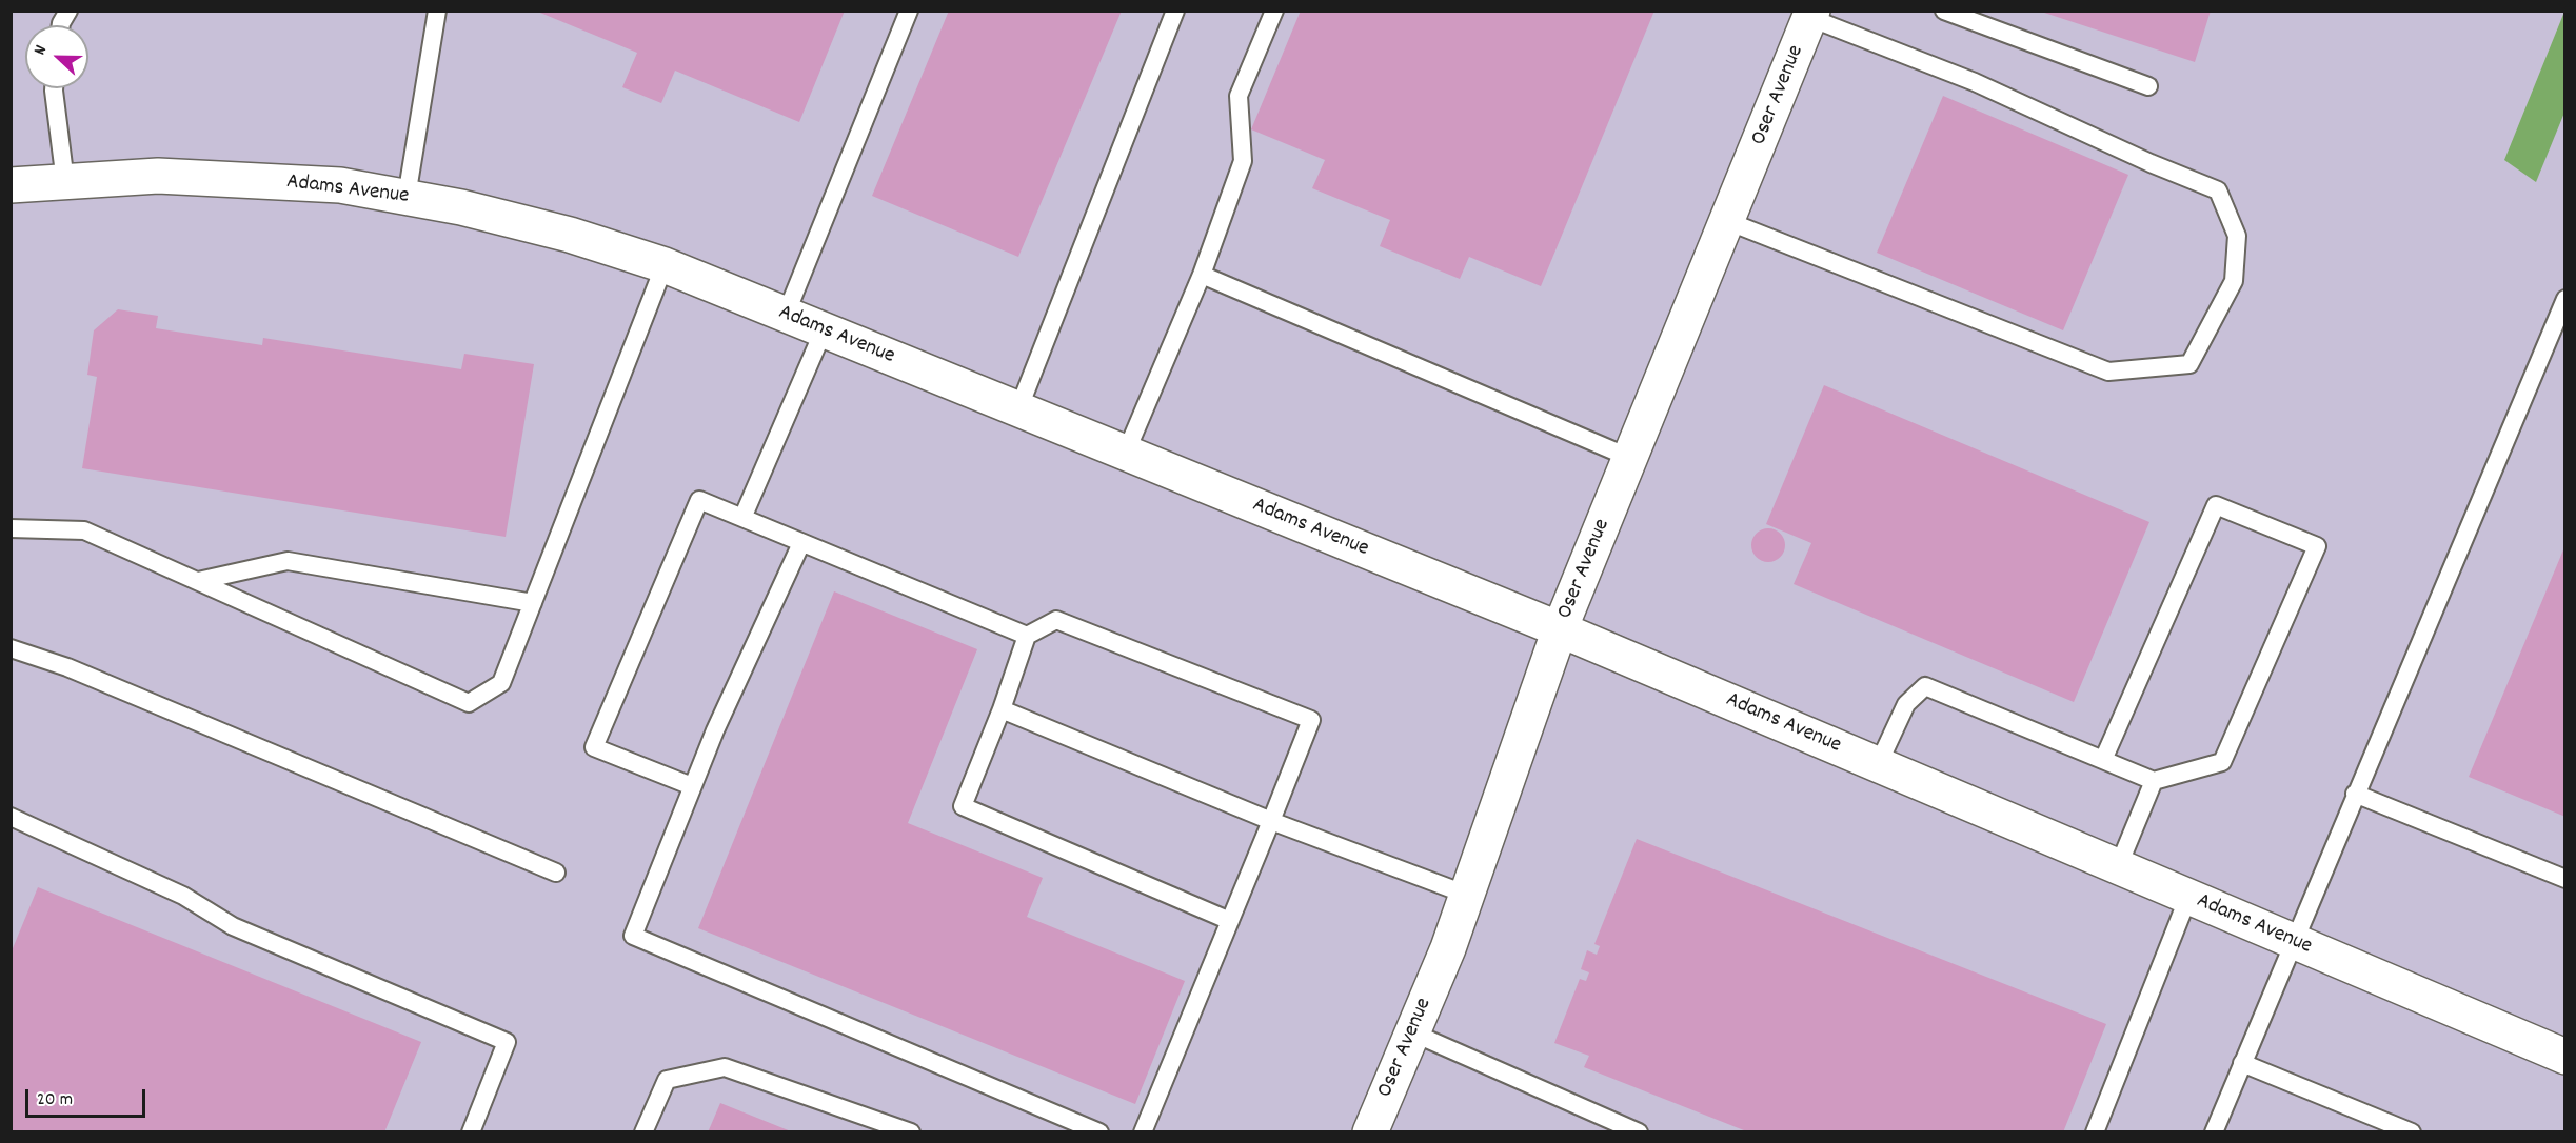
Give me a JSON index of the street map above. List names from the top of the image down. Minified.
{"streets":{"street":["Oser Avenue","Adams Avenue"]},"crossings":[["Oser Avenue","Adams Avenue"]],"scale_bar":"20 m","north":"left"}
